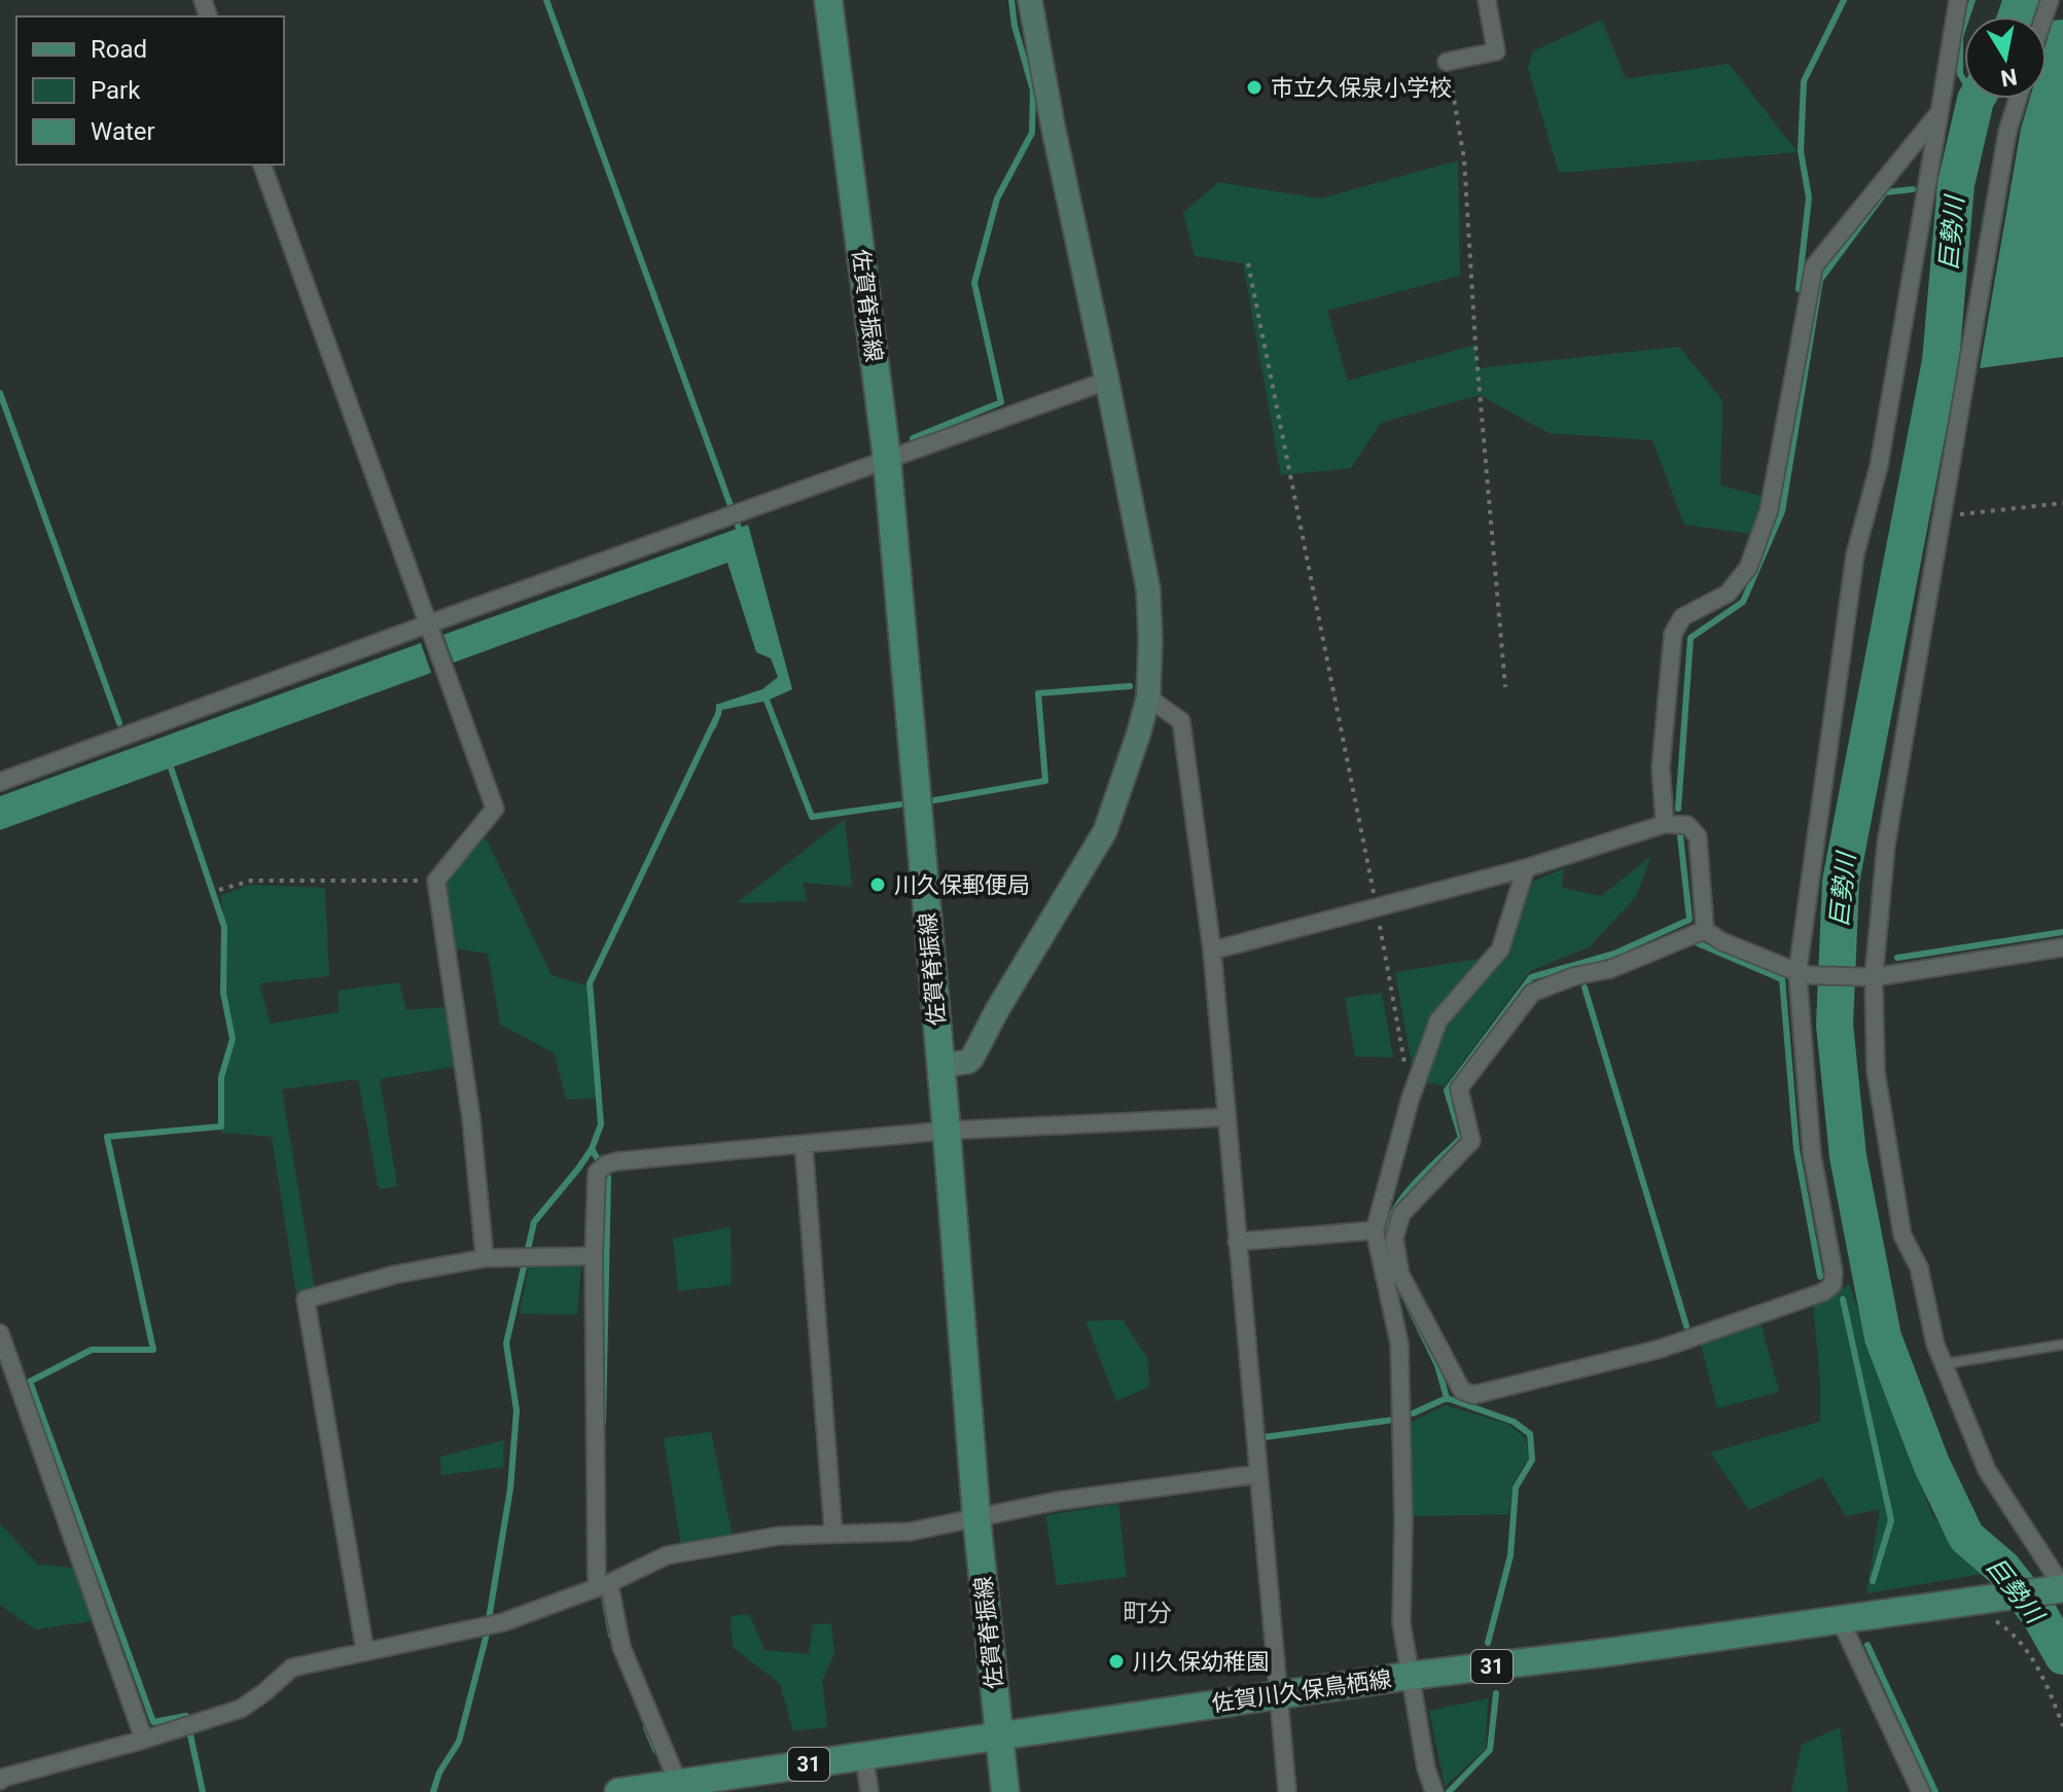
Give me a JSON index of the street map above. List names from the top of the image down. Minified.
{"streets":{"main road":["佐賀脊振線","31","佐賀川久保鳥栖線"]},"crossings":[["佐賀脊振線","佐賀川久保鳥栖線"],["31","佐賀川久保鳥栖線"]],"districts":["町分"],"water":["巨勢川"],"places":["市立久保泉小学校","川久保郵便局","川久保幼稚園"],"legend":["Road","Park","Water"],"north":"bottom"}
